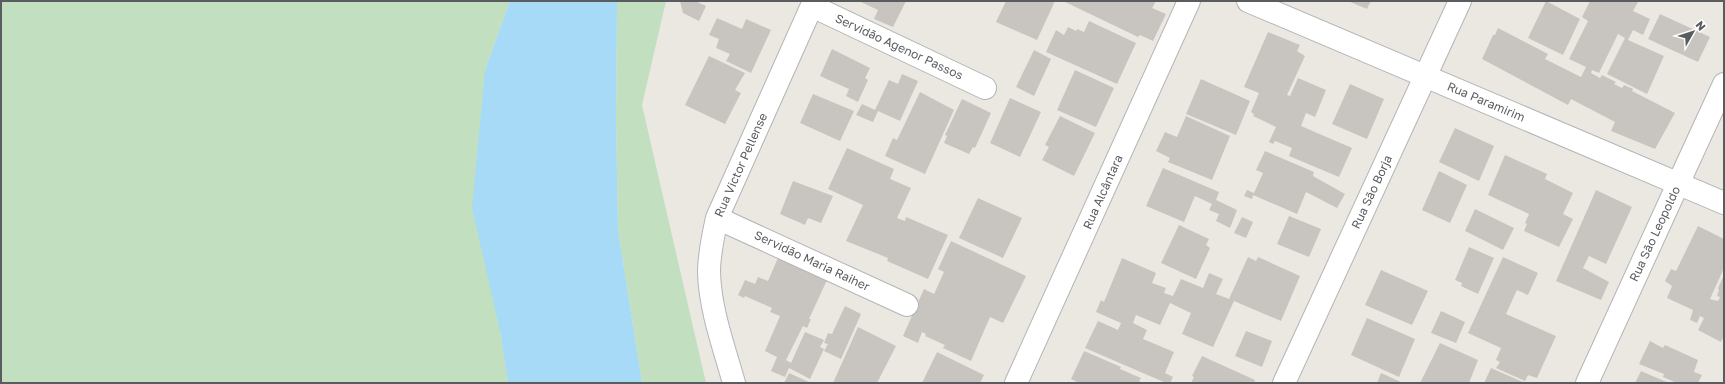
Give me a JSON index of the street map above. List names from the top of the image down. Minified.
{"streets":{"street":["Servidão Agenor Passos","Rua Paramirim","Rua Victor Pellense","Rua Alcântara","Rua São Borja","Rua São Leopoldo","Servidão Maria Raiher"]},"crossings":[["Servidão Agenor Passos","Rua Victor Pellense"],["Rua Paramirim","Rua São Borja"],["Rua Paramirim","Rua São Leopoldo"],["Rua Victor Pellense","Servidão Maria Raiher"]],"north":"top right"}
